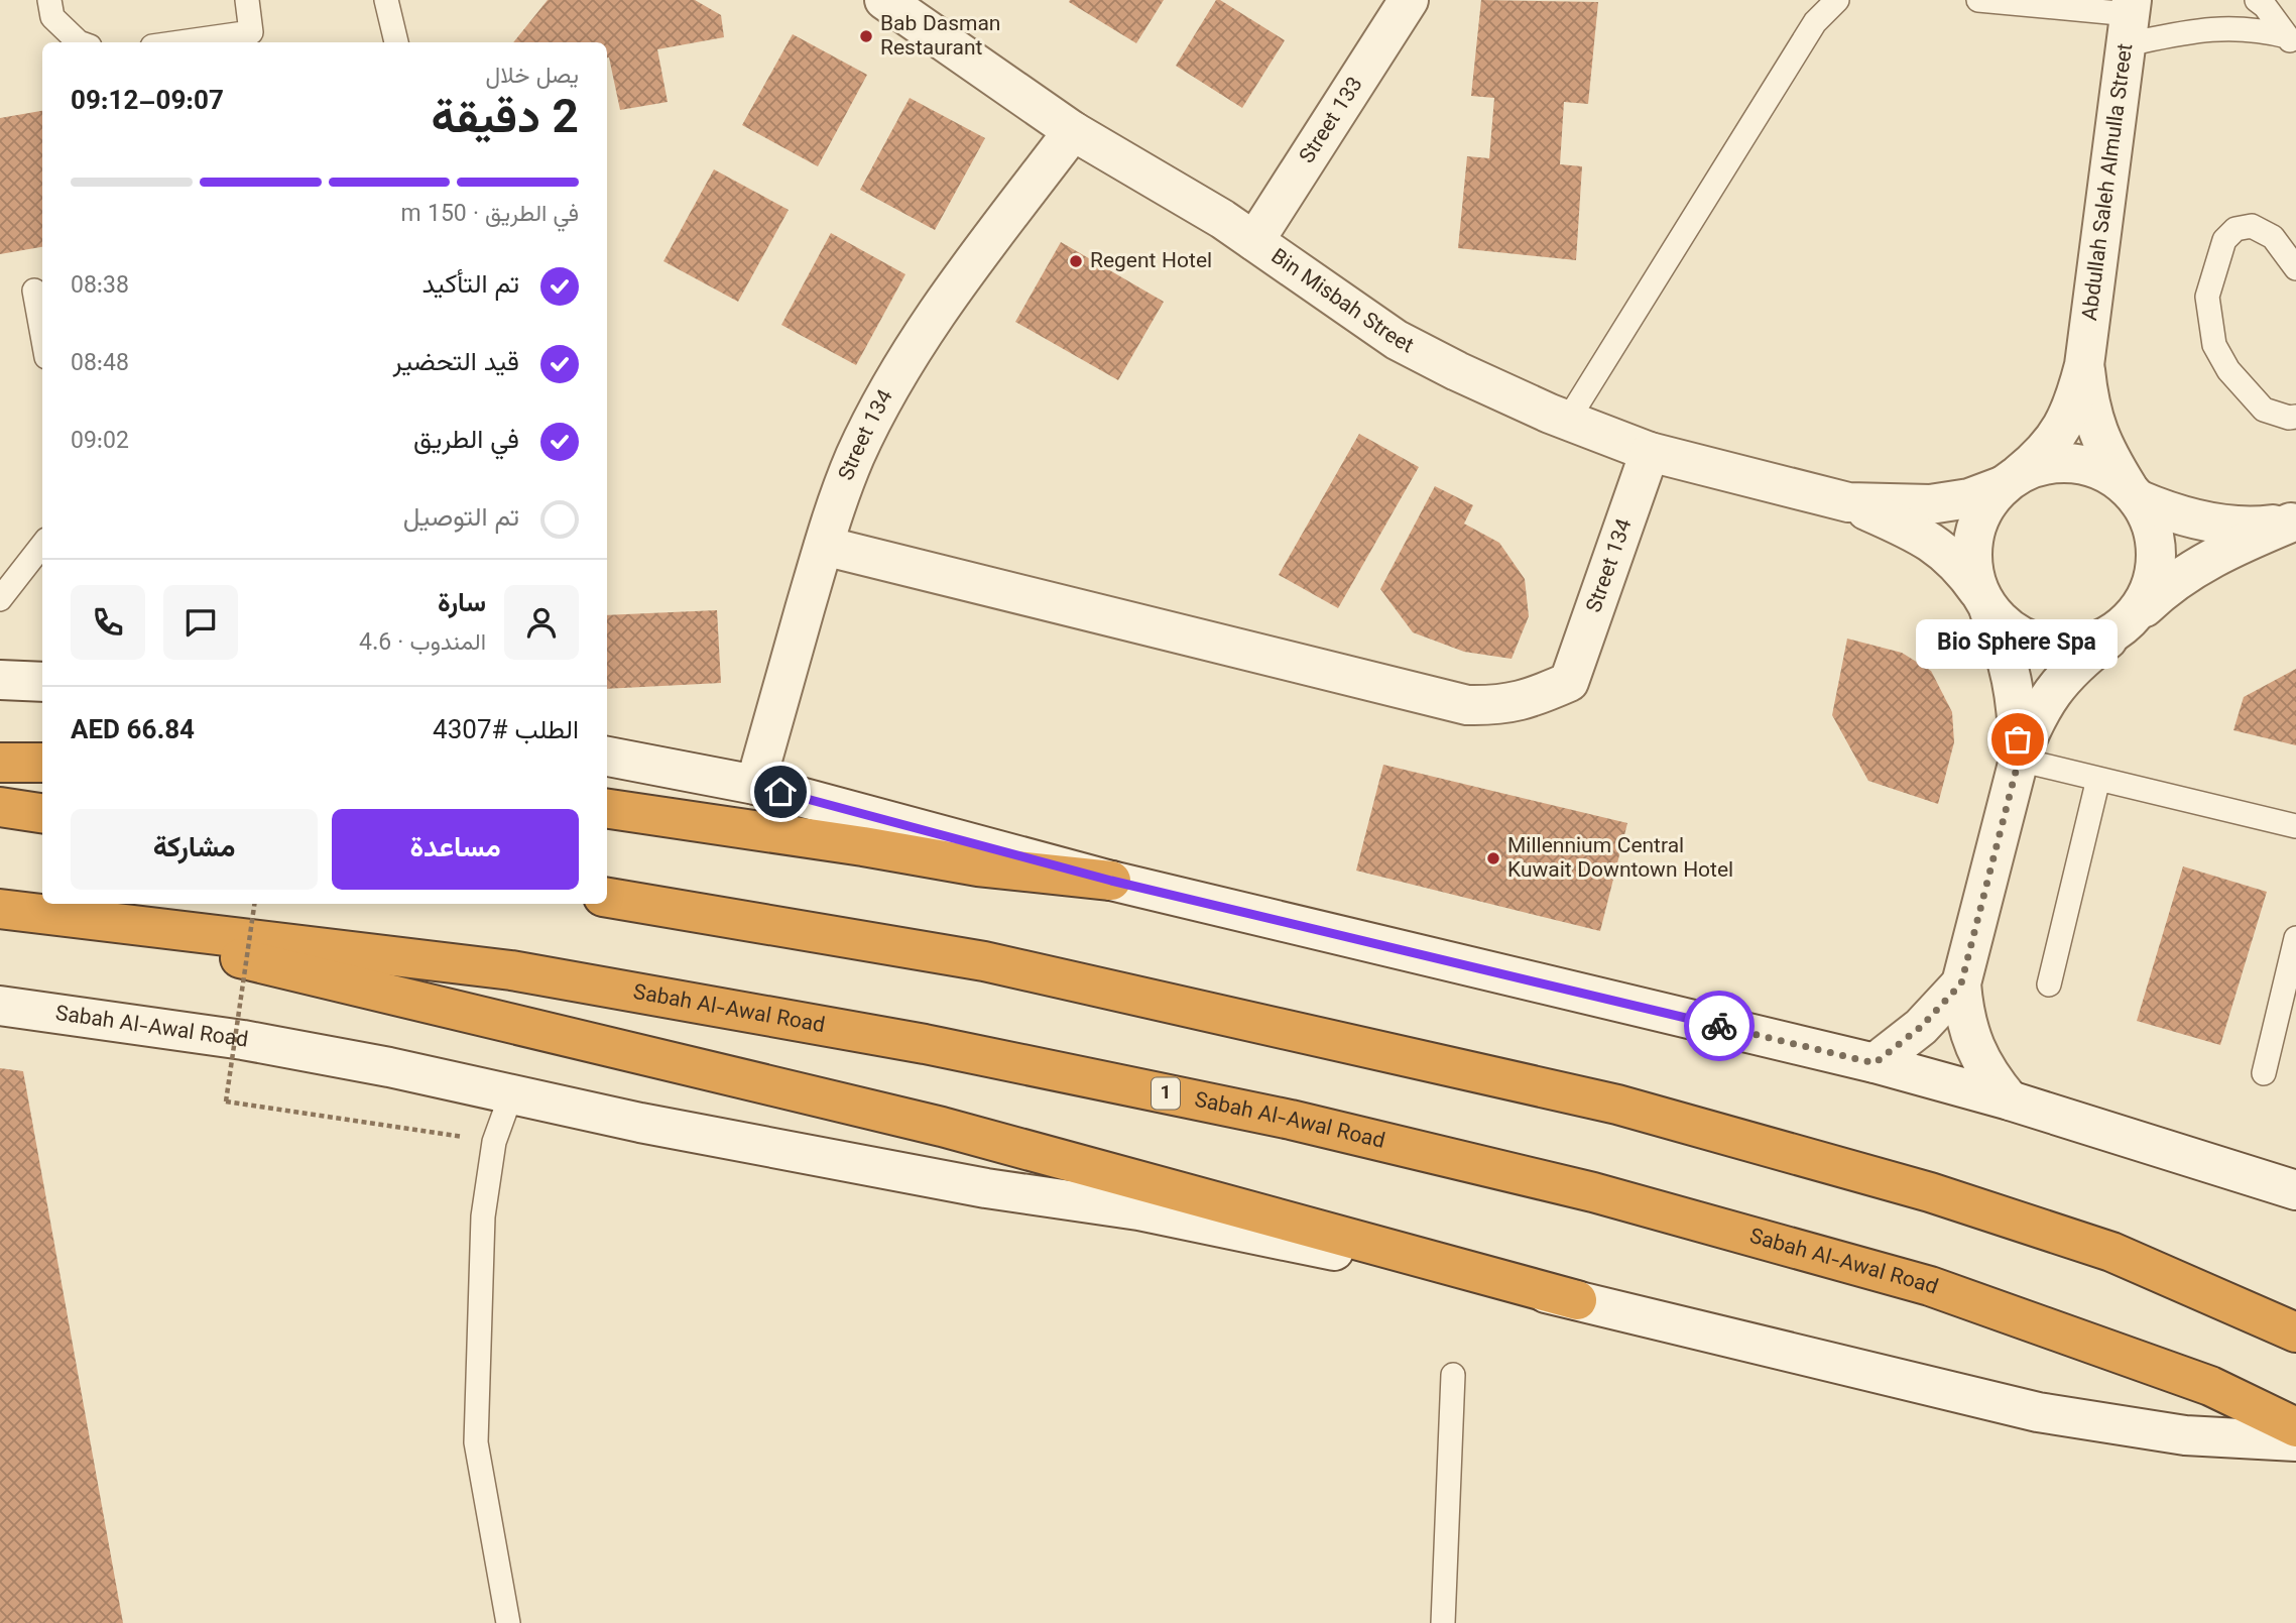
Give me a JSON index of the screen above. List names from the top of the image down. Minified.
{"streets":{"highway":["Sabah Al-Awal Road","1"],"street":["Street 133","Abdullah Saleh Almulla Street","Bin Misbah Street","Street 134"]},"crossings":[["Street 133","Bin Misbah Street"],["Abdullah Saleh Almulla Street","Bin Misbah Street"],["Bin Misbah Street","Street 134"]],"places":["Bab Dasman Restaurant","Regent Hotel","Bio Sphere Spa","Millennium Central Kuwait Downtown Hotel"],"page":{"heading":["2 دقيقة","يصل خلال","09:07–09:12"],"panel":["سارة","المندوب · 4.6","الطلب #4307","AED 66.84"],"bar":"في الطريق · 150 m","list":[["تم التأكيد","08:38"],["قيد التحضير","08:48"],["في الطريق","09:02"],"تم التوصيل"],"bubble":"Bio Sphere Spa","buttons":["مساعدة","مشاركة"]}}
